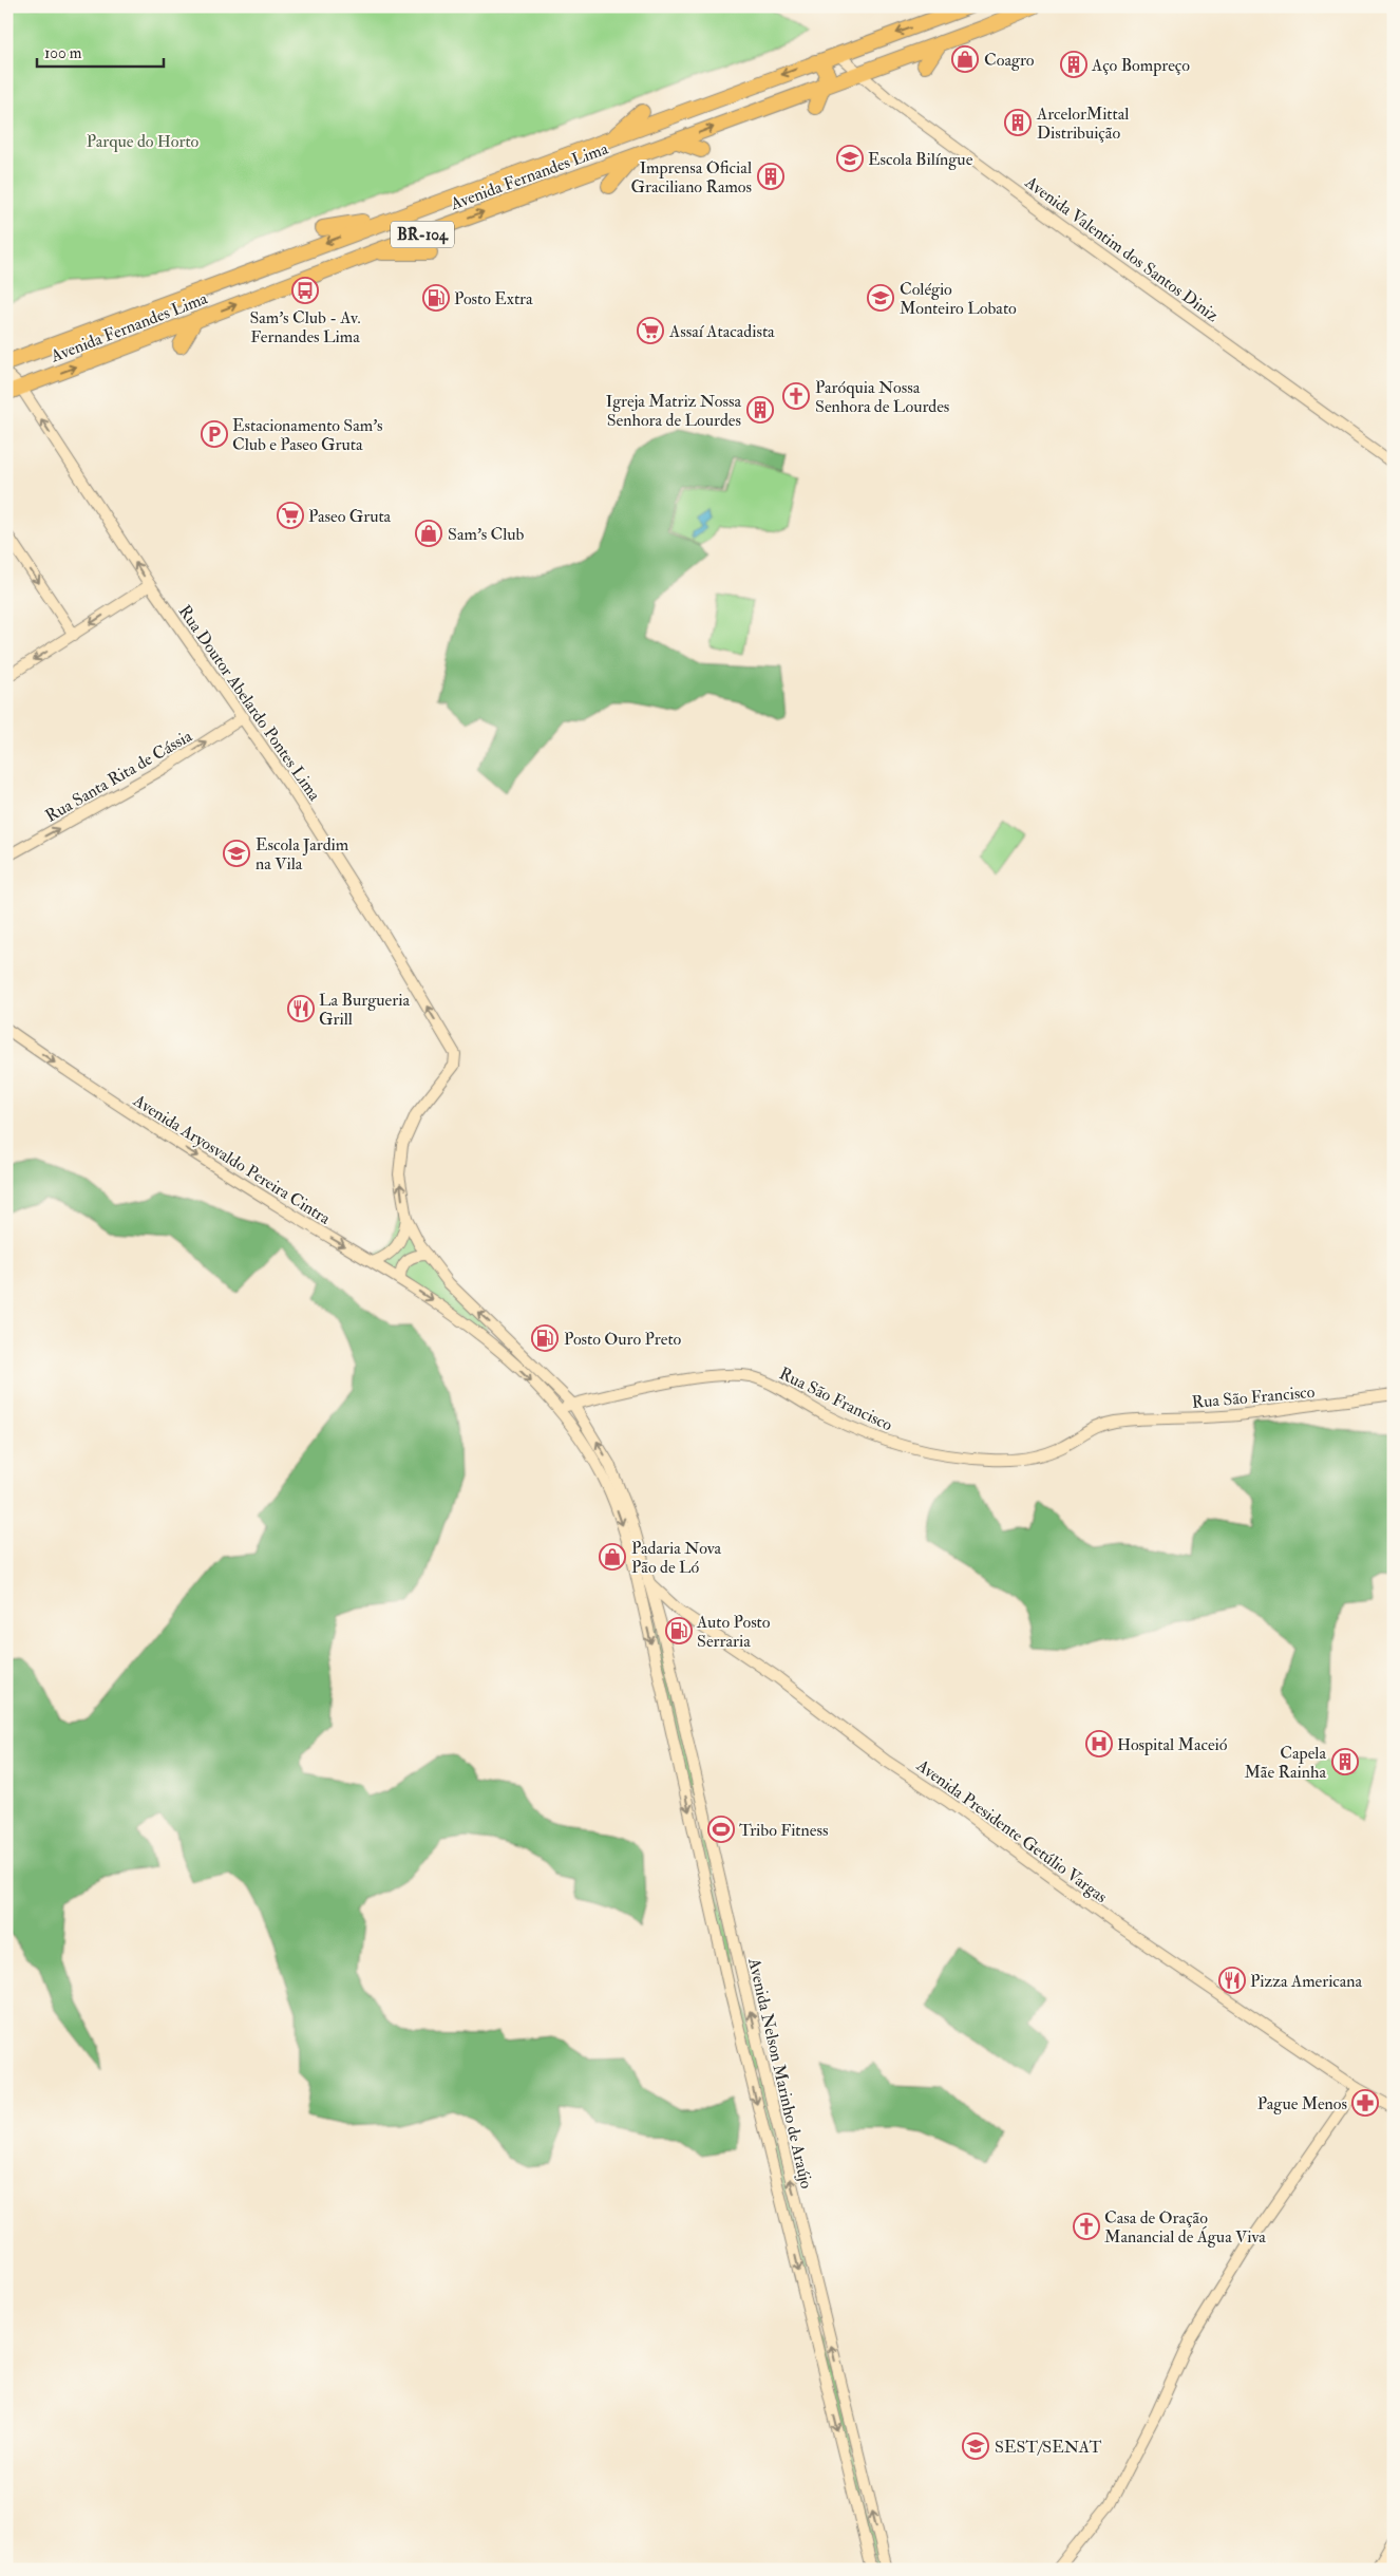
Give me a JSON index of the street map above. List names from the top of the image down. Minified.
{"streets":{"highway":["Avenida Fernandes Lima","BR-104"],"main road":["Avenida Valentim dos Santos Diniz","Rua Doutor Abelardo Pontes Lima","Rua Santa Rita de Cássia","Avenida Aryosvaldo Pereira Cintra","Rua São Francisco","Avenida Presidente Getúlio Vargas","Avenida Nelson Marinho de Araújo"]},"crossings":[["Avenida Fernandes Lima","BR-104"],["Avenida Fernandes Lima","Avenida Valentim dos Santos Diniz"],["Avenida Fernandes Lima","Rua Doutor Abelardo Pontes Lima"],["BR-104","Avenida Valentim dos Santos Diniz"],["Rua Doutor Abelardo Pontes Lima","Rua Santa Rita de Cássia"],["Avenida Aryosvaldo Pereira Cintra","Rua São Francisco"],["Avenida Aryosvaldo Pereira Cintra","Avenida Presidente Getúlio Vargas"],["Avenida Aryosvaldo Pereira Cintra","Avenida Nelson Marinho de Araújo"],["Avenida Presidente Getúlio Vargas","Avenida Nelson Marinho de Araújo"]],"one_way":["Rua Doutor Abelardo Pontes Lima","Rua Santa Rita de Cássia","Avenida Aryosvaldo Pereira Cintra"],"parks":["Parque do Horto"],"places":{"shop":["Coagro","Sam's Club","Padaria Nova Pão de Ló"],"building":["Aço Bompreço","ArcelorMittal Distribuição","Imprensa Oficial Graciliano Ramos","Igreja Matriz Nossa Senhora de Lourdes","Capela Mãe Rainha"],"school or university":["Escola Bilíngue","Colégio Monteiro Lobato","Escola Jardim na Vila","SEST/SENAT"],"bus stop":["Sam's Club - Av. Fernandes Lima"],"fuel station":["Posto Extra","Posto Ouro Preto","Auto Posto Serraria"],"supermarket":["Assaí Atacadista","Paseo Gruta"],"church":["Paróquia Nossa Senhora de Lourdes","Casa de Oração Manancial de Água Viva"],"parking":["Estacionamento Sam's Club e Paseo Gruta"],"restaurant":["La Burgueria Grill","Pizza Americana"],"hospital":["Hospital Maceió"],"sports":["Tribo Fitness"],"pharmacy":["Pague Menos"]},"scale_bar":"100 m"}
